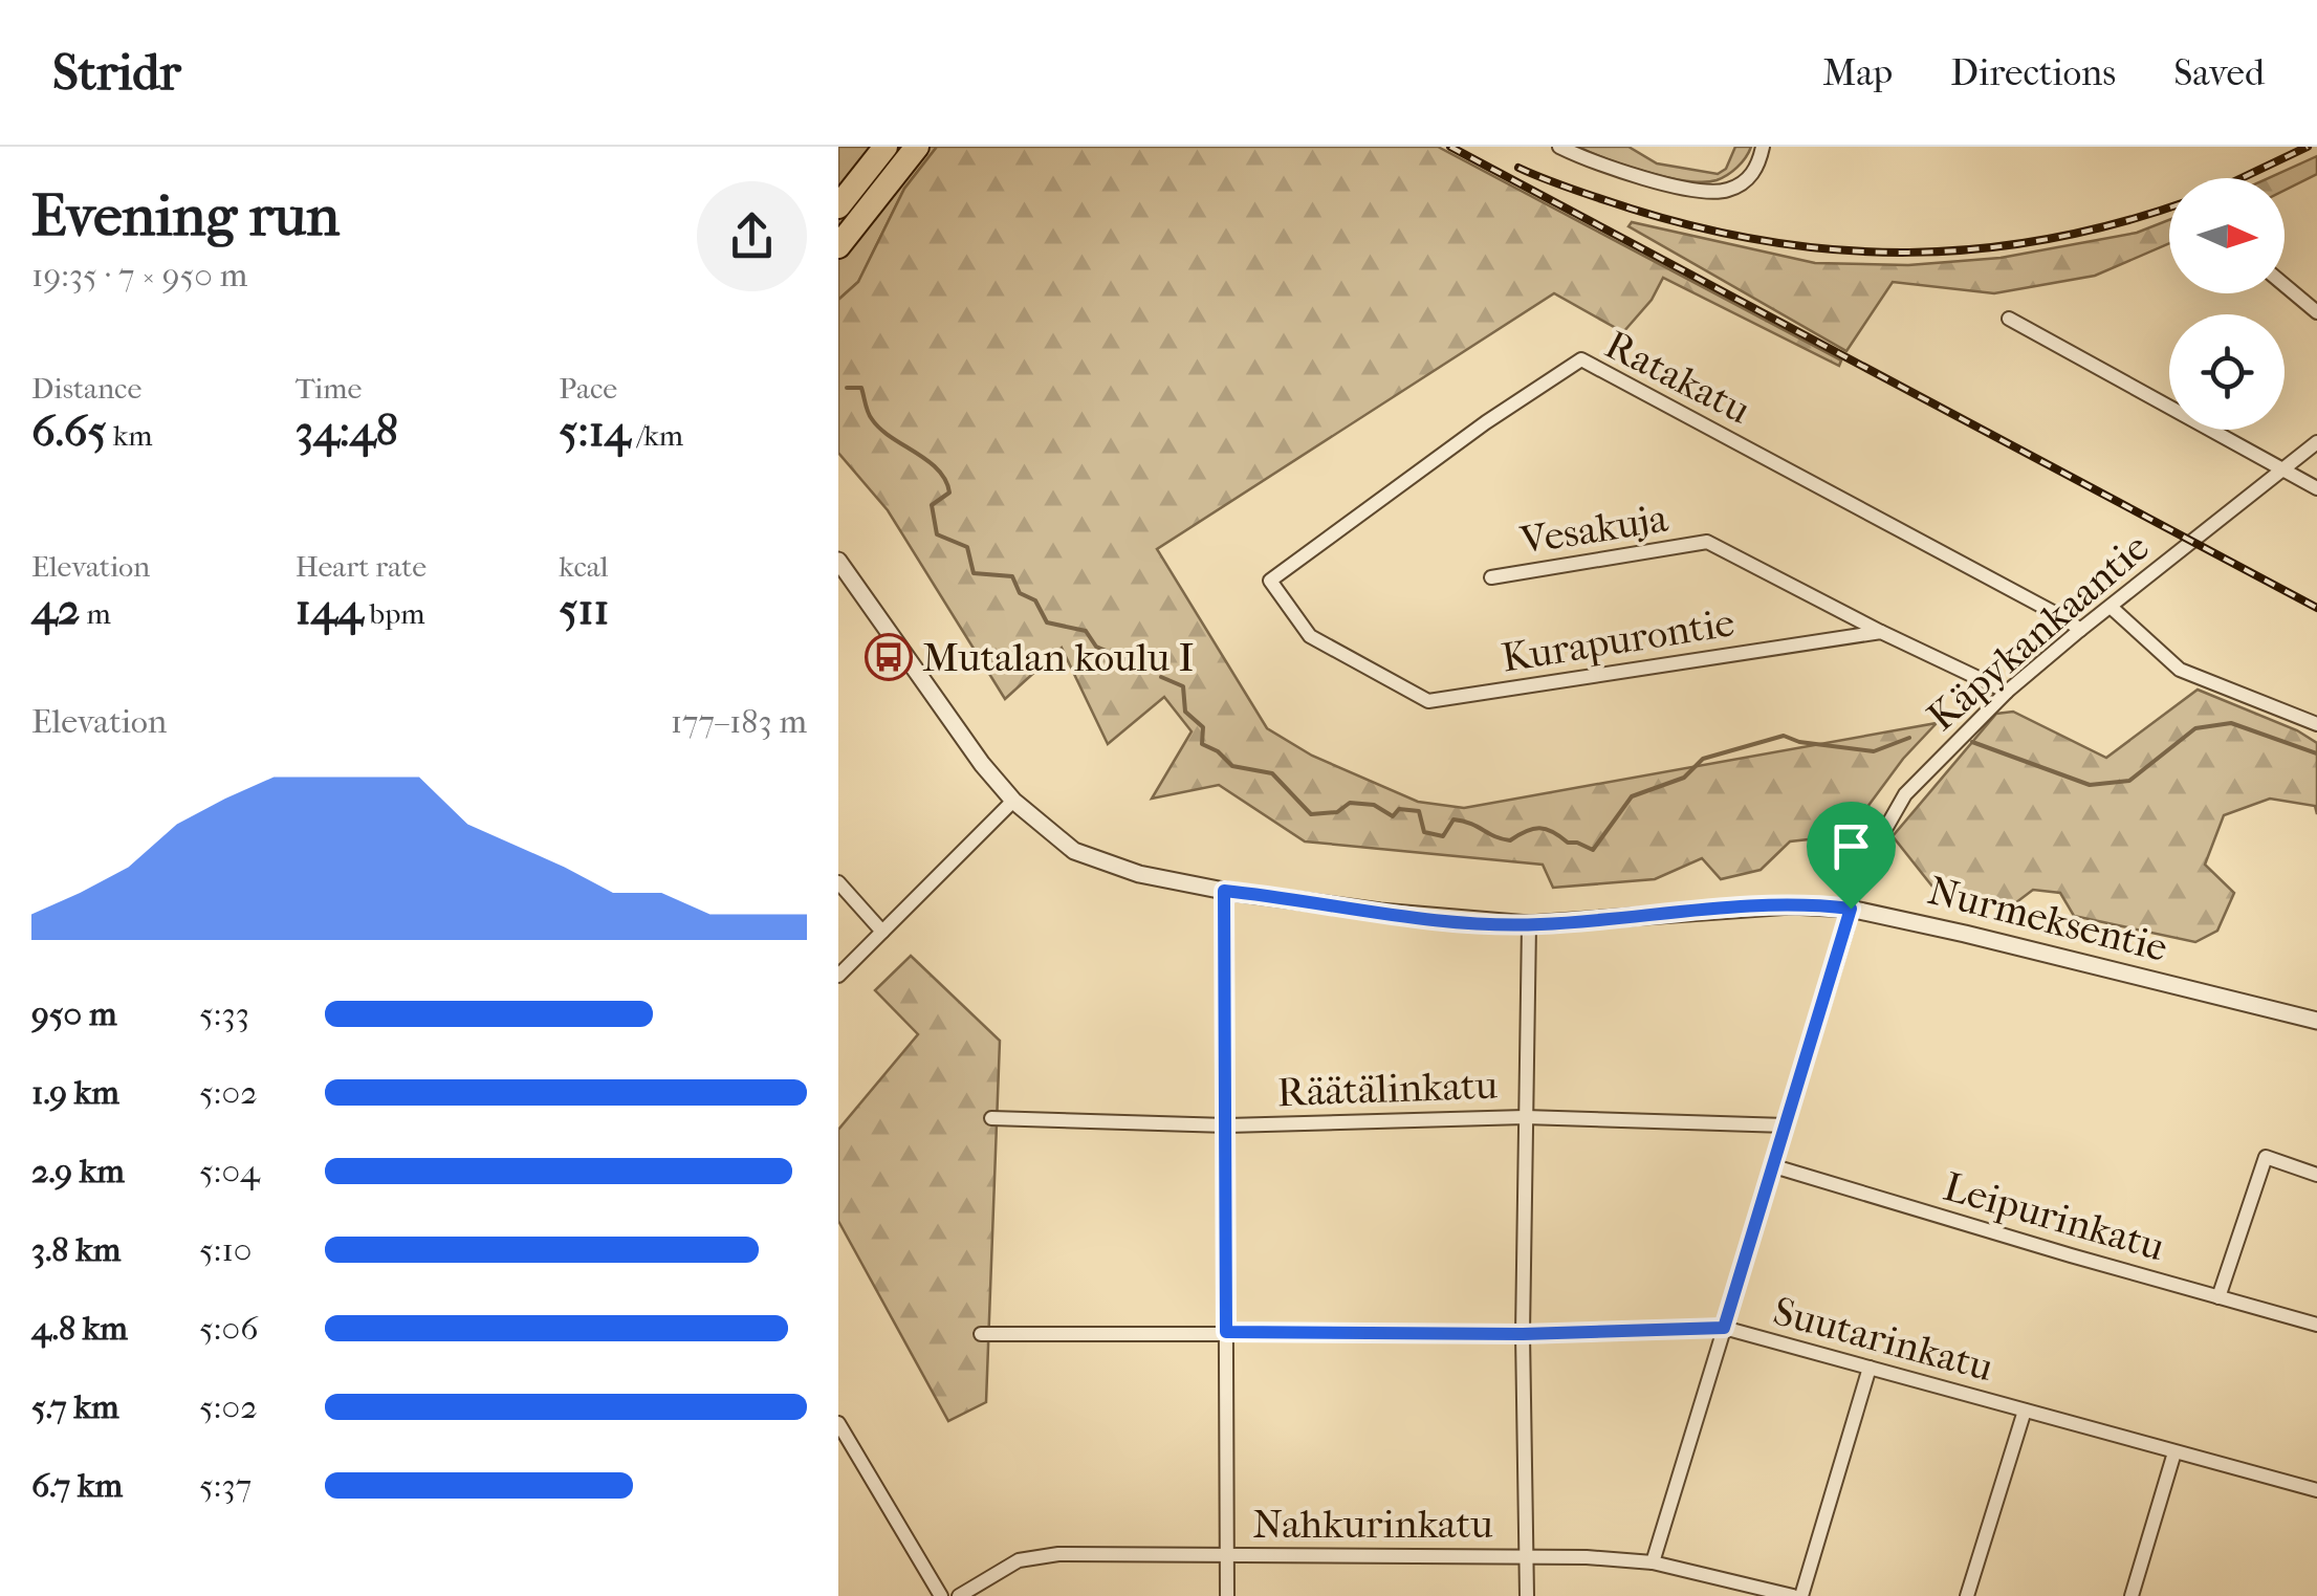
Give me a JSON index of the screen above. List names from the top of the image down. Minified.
{"streets":{"street":["Ratakatu","Vesakuja","Käpykankaantie","Kurapurontie","Nurmeksentie","Räätälinkatu","Leipurinkatu","Suutarinkatu","Nahkurinkatu"]},"crossings":[["Ratakatu","Käpykankaantie"],["Ratakatu","Kurapurontie"],["Vesakuja","Kurapurontie"],["Käpykankaantie","Nurmeksentie"],["Käpykankaantie","Räätälinkatu"],["Käpykankaantie","Leipurinkatu"],["Käpykankaantie","Suutarinkatu"],["Käpykankaantie","Nahkurinkatu"]],"places":{"bus stop":["Mutalan koulu I"]},"north":"right","page":{"header":"Stridr","nav":["Map","Directions","Saved"],"heading":["Evening run","19:35 · 7 × 950 m"],"stats":[["Distance","6.65 km"],["Time","34:48"],["Pace","5:14 /km"],["Elevation","42 m"],["Heart rate","144 bpm"],["kcal","511"]],"chart":["Elevation","177–183 m"],"list":[{"name":"950 m","note":"5:33"},{"name":"1.9 km","note":"5:02"},{"name":"2.9 km","note":"5:04"},{"name":"3.8 km","note":"5:10"},{"name":"4.8 km","note":"5:06"},{"name":"5.7 km","note":"5:02"},{"name":"6.7 km","note":"5:37"}]}}
